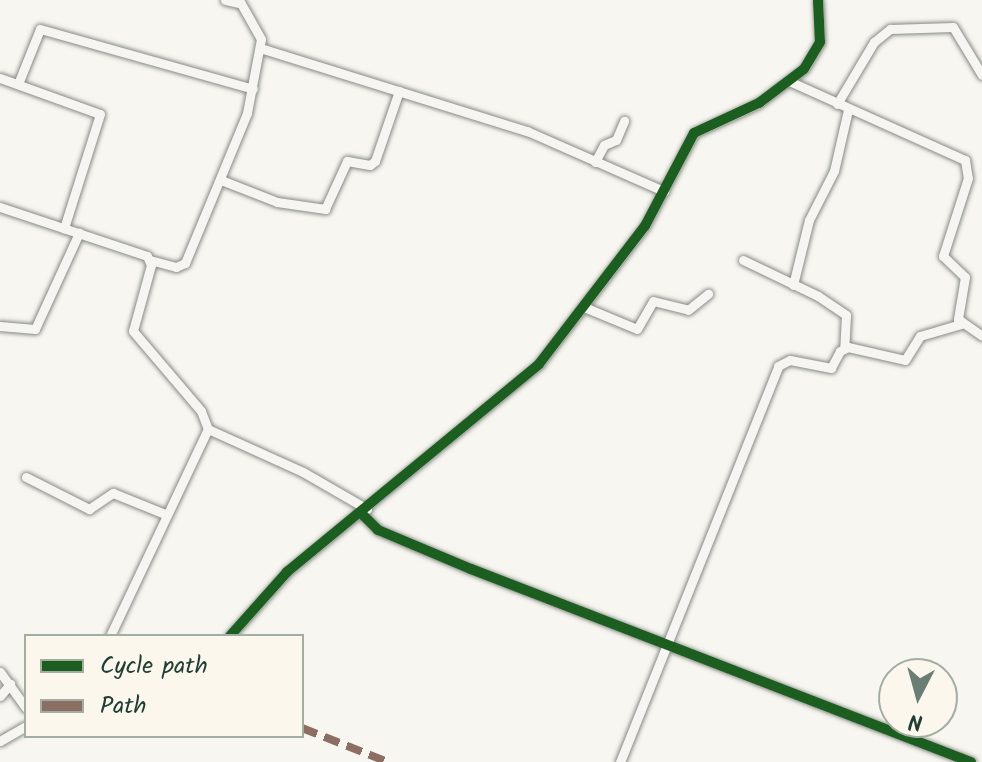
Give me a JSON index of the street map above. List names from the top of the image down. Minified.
{"legend":["Cycle path","Path"],"north":"bottom"}
